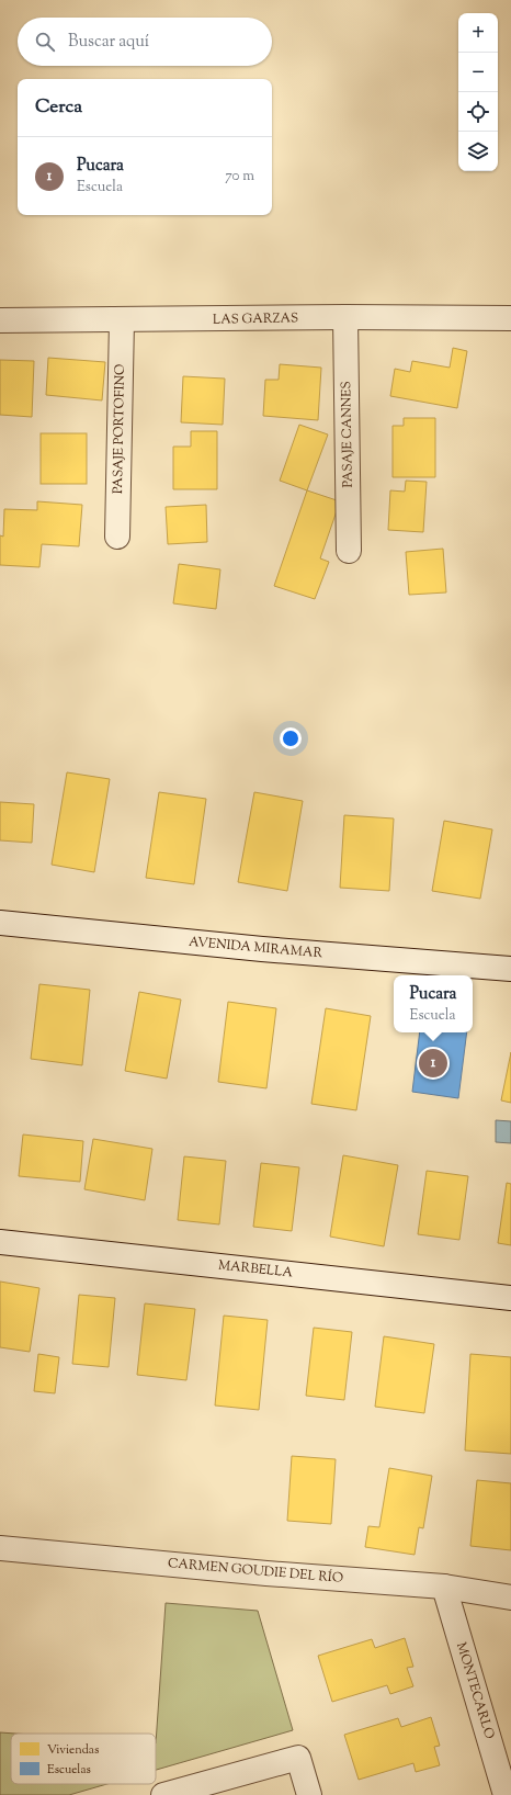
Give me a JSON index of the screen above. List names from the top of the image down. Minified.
{"streets":{"street":["LAS GARZAS","PASAJE PORTOFINO","PASAJE CANNES","AVENIDA MIRAMAR","MARBELLA","CARMEN GOUDIE DEL RÍO","MONTECARLO"]},"crossings":[["LAS GARZAS","PASAJE PORTOFINO"],["LAS GARZAS","PASAJE CANNES"],["CARMEN GOUDIE DEL RÍO","MONTECARLO"]],"legend":["Viviendas","Escuelas"],"page":{"map_buttons":["+","−"],"search":"Buscar aquí","heading":"Cerca","list":[{"mark":"1","name":"Pucara","note":"Escuela","value":"70 m"}],"popup":["Pucara","Escuela"],"pins":"1"}}
